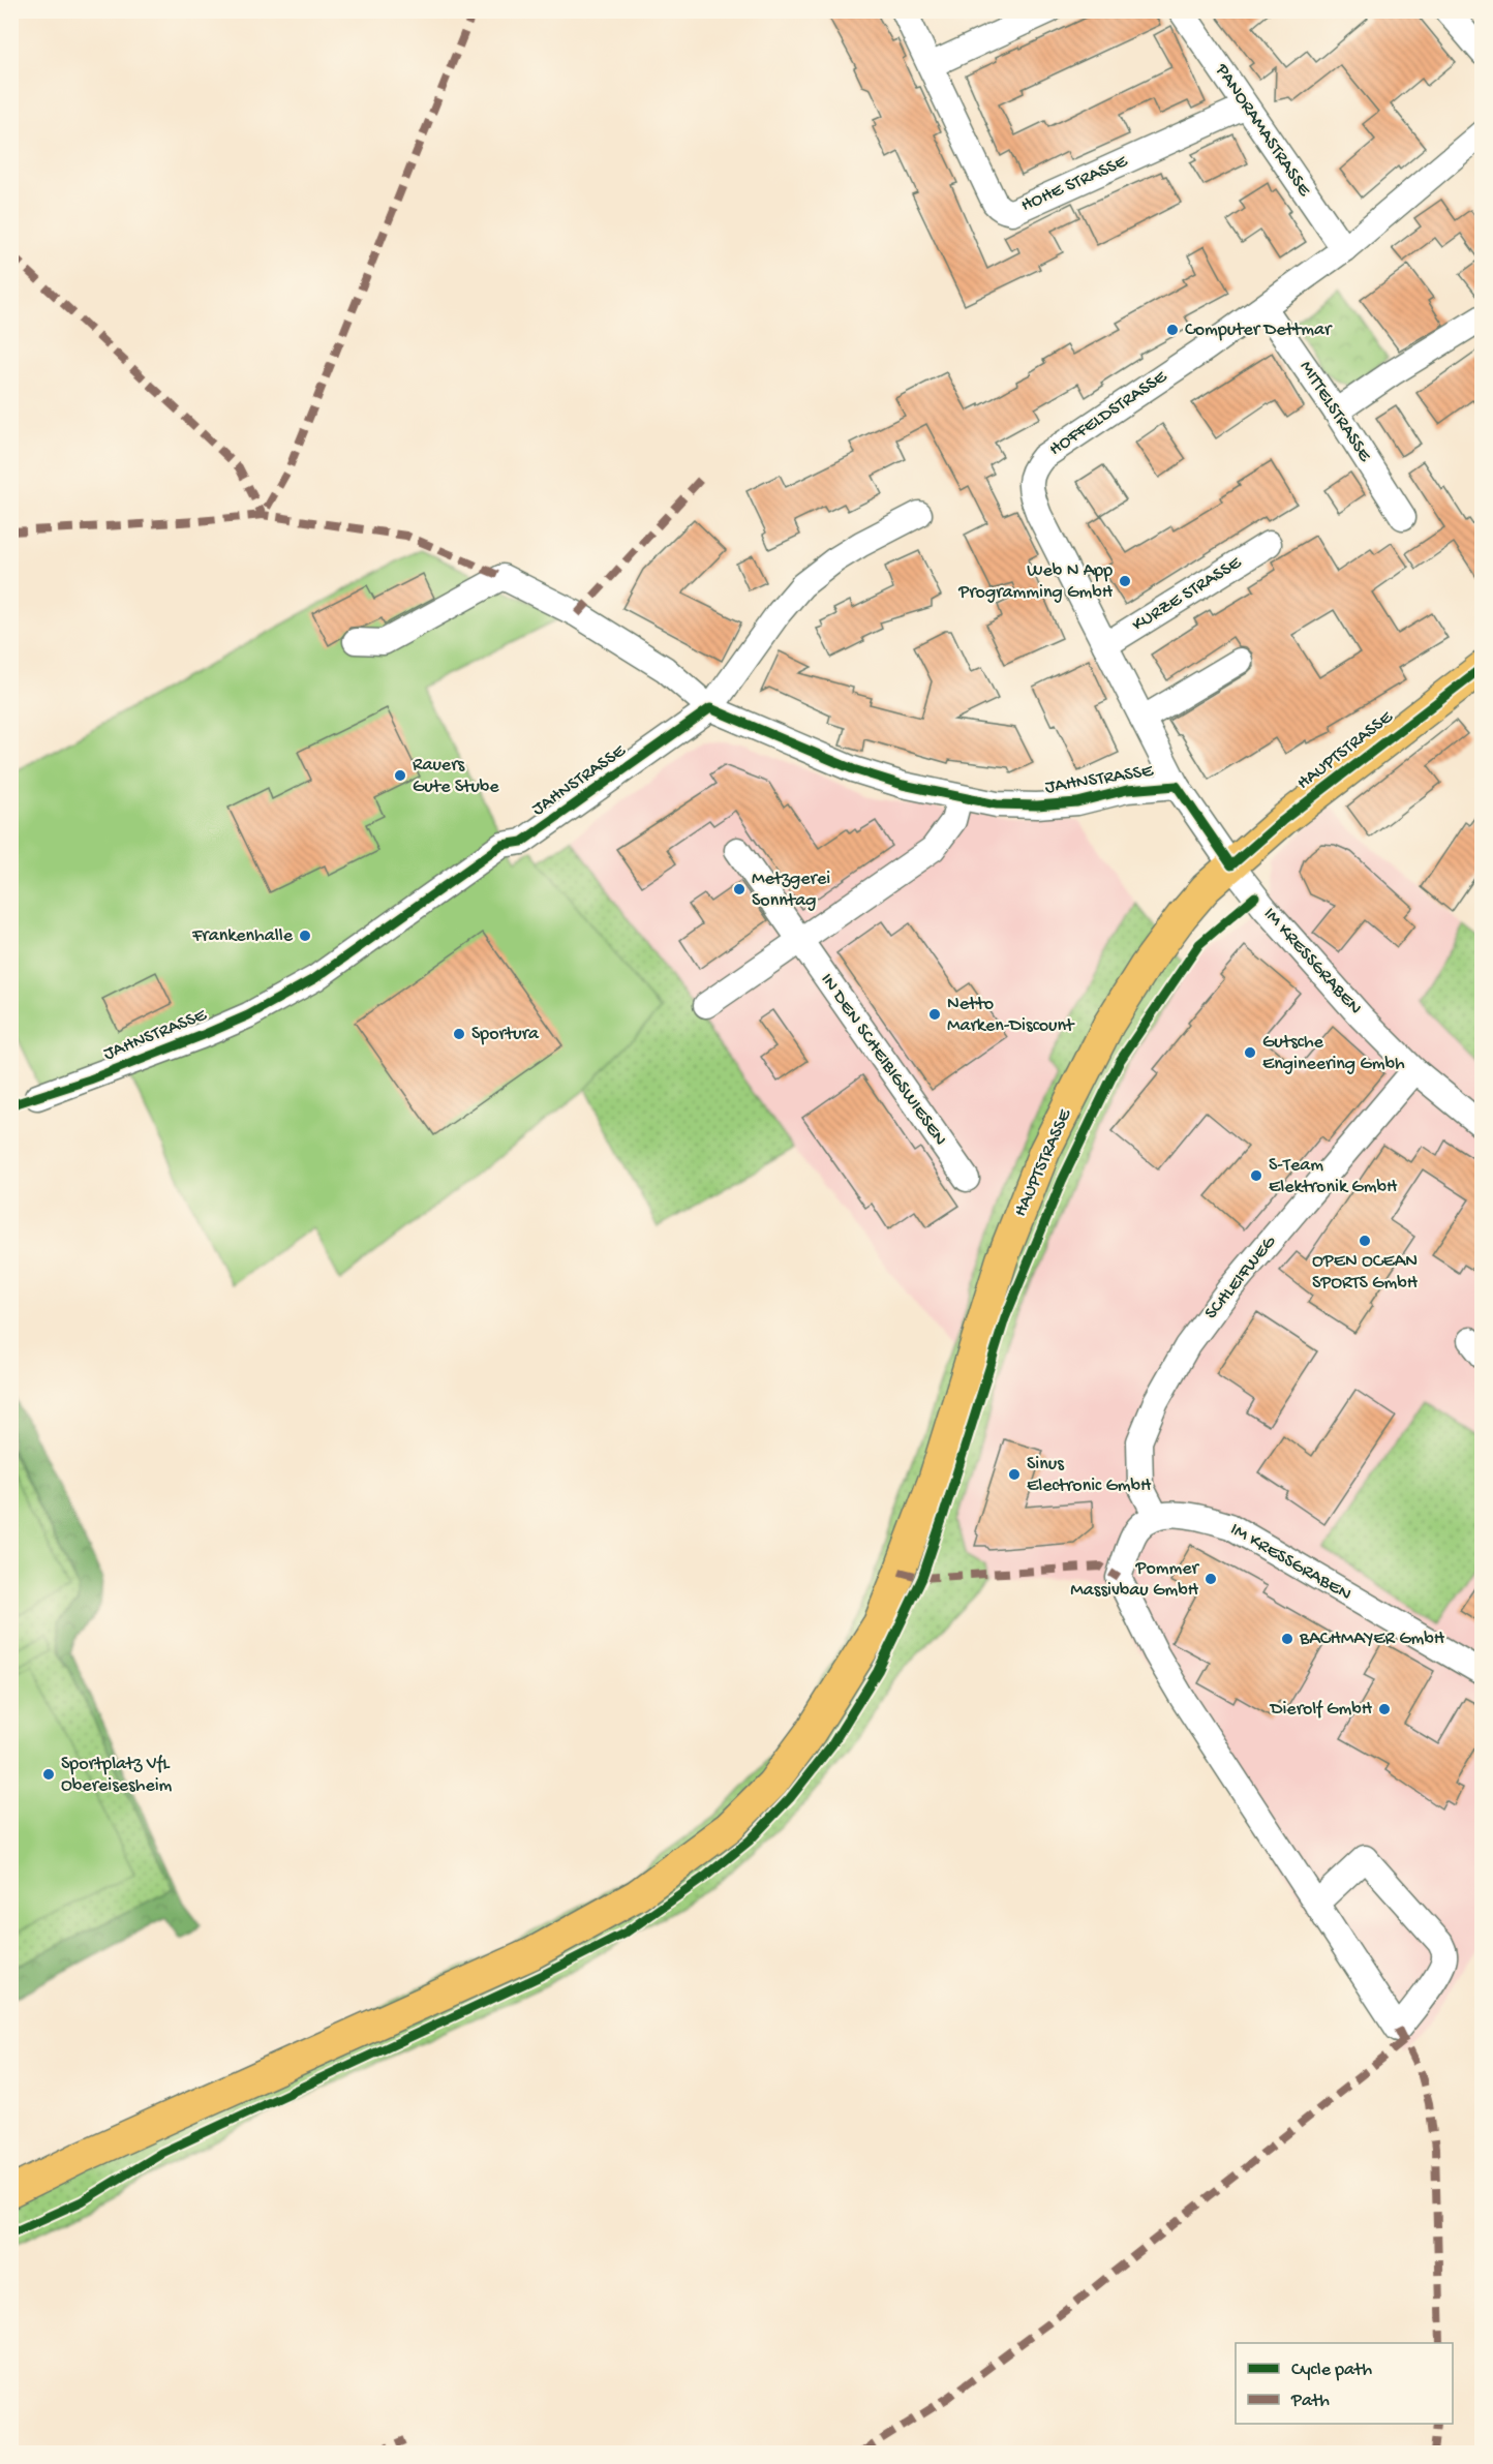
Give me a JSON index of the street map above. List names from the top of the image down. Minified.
{"streets":{"main road":["HAUPTSTRASSE"],"street":["PANORAMASTRASSE","HOHE STRASSE","MITTELSTRASSE","HOFFELDSTRASSE","KURZE STRASSE","JAHNSTRASSE","IM KRESSGRABEN","IN DEN SCHEIBIGSWIESEN","SCHLEIFWEG"]},"crossings":[["PANORAMASTRASSE","HOHE STRASSE"],["PANORAMASTRASSE","HOFFELDSTRASSE"],["MITTELSTRASSE","HOFFELDSTRASSE"],["HOFFELDSTRASSE","KURZE STRASSE"],["HOFFELDSTRASSE","HAUPTSTRASSE"],["HOFFELDSTRASSE","JAHNSTRASSE"],["HOFFELDSTRASSE","IM KRESSGRABEN"],["HAUPTSTRASSE","IM KRESSGRABEN"],["IM KRESSGRABEN","SCHLEIFWEG"]],"places":["Computer Dettmar","Web N App Programming GmbH","Rauers Gute Stube","Metzgerei Sonntag","Frankenhalle","Netto Marken-Discount","Sportura","Gutsche Engineering Gmbh","S-Team Elektronik GmbH","OPEN OCEAN SPORTS GmbH","Sinus Electronic GmbH","Pommer Massivbau GmbH","BACHMAYER GmbH","Dierolf GmbH","Sportplatz VfL Obereisesheim"],"legend":["Cycle path","Path"]}
